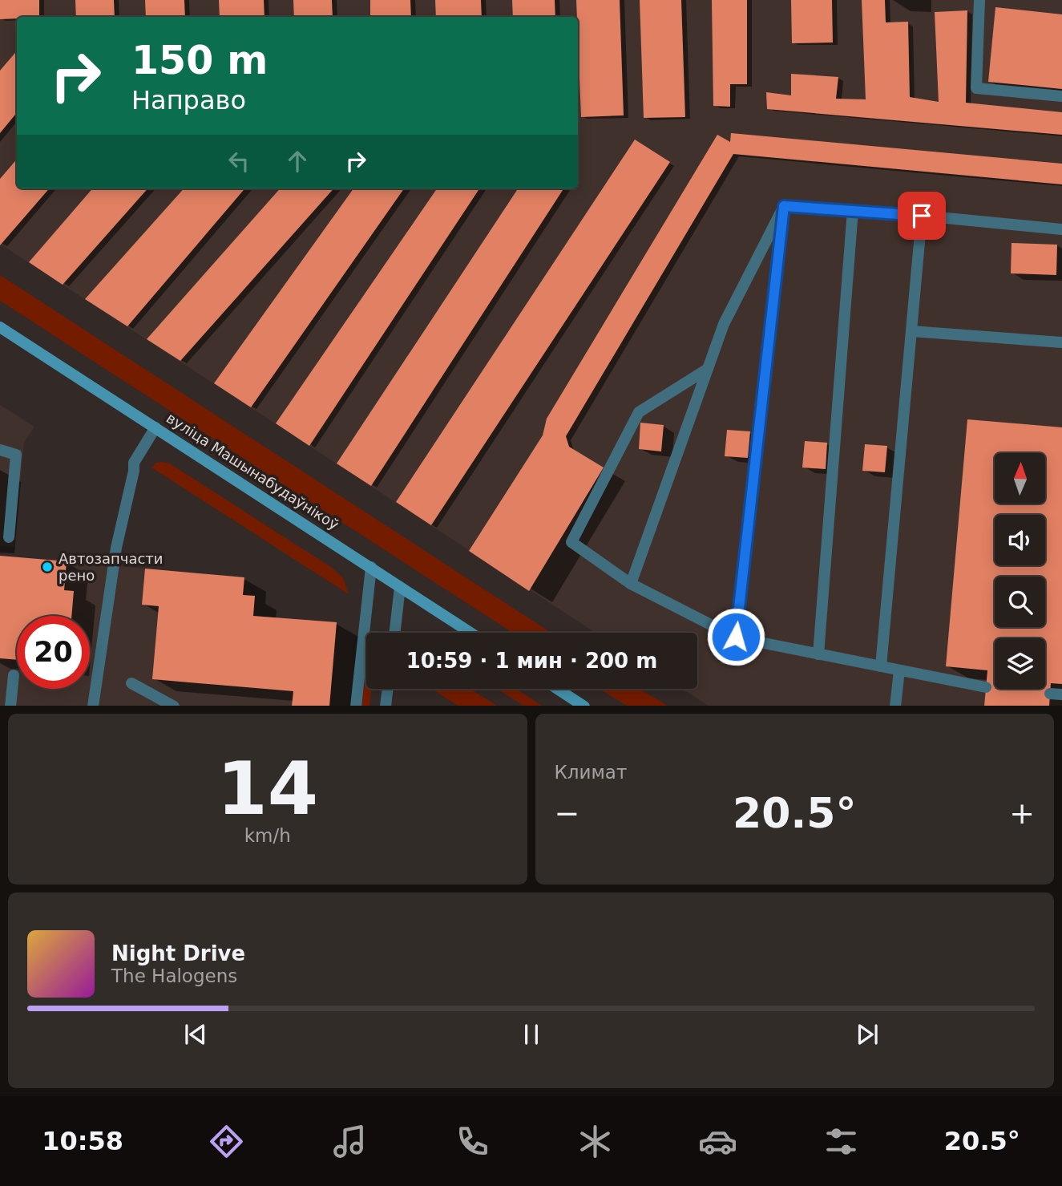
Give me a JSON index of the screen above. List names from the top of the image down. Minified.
{"streets":{"main road":["вуліца Машынабудаўнікоў"]},"places":["Автозапчасти рено"],"north":"top","page":{"turn":["150 m","Направо"],"limit":"20","trip":"10:59 · 1 мин · 200 m","tile":[["14","km/h"],"Климат"],"heat":["−","20.5°","+"],"song":["Night Drive","The Halogens"],"tabs":["10:58","20.5°"]}}
